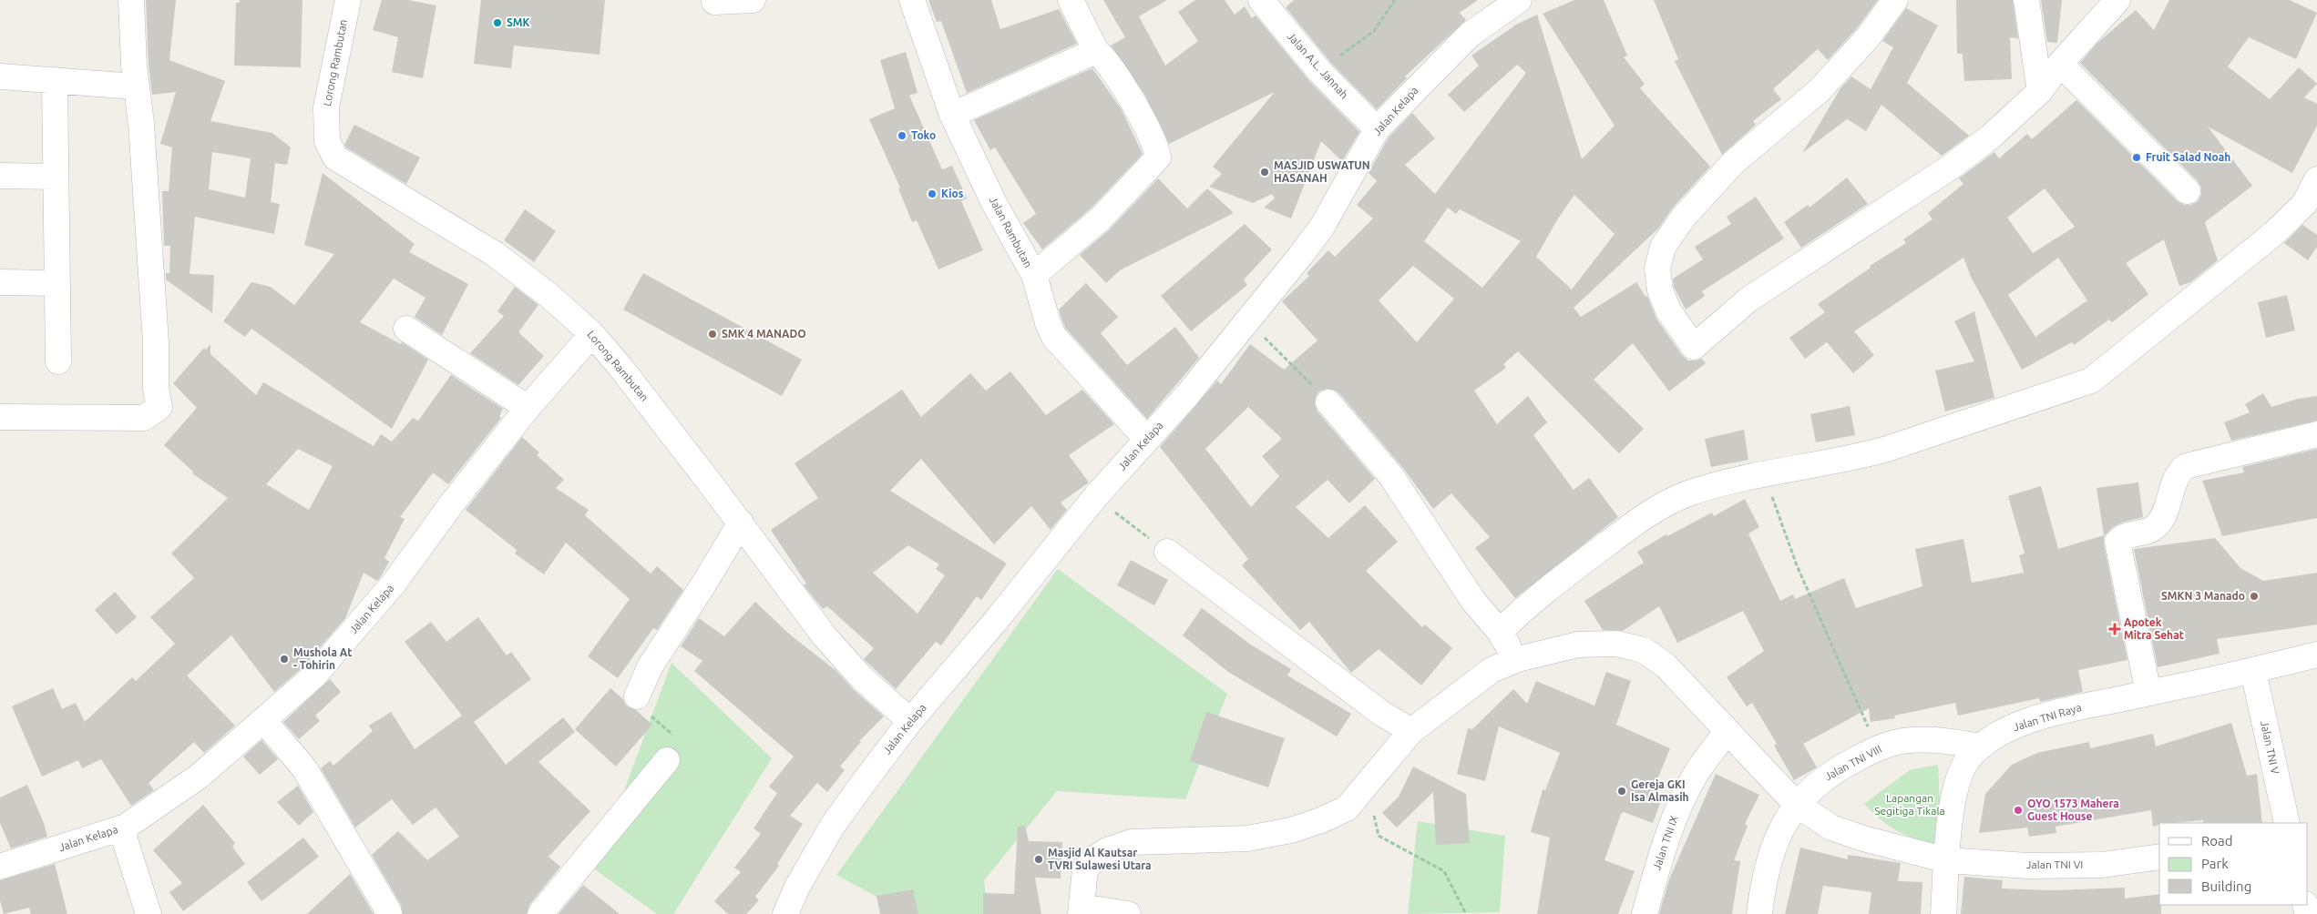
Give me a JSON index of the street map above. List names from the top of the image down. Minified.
{"streets":{"street":["Lorong Rambutan","Jalan A.L. Jannah","Jalan Kelapa","Jalan Rambutan","Jalan TNI Raya","Jalan TNI V","Jalan TNI VIII","Jalan TNI IX","Jalan TNI VI"]},"crossings":[["Lorong Rambutan","Jalan Kelapa"],["Jalan A.L. Jannah","Jalan Kelapa"],["Jalan Kelapa","Jalan Rambutan"],["Jalan TNI Raya","Jalan TNI V"],["Jalan TNI Raya","Jalan TNI VIII"],["Jalan TNI Raya","Jalan TNI VI"],["Jalan TNI VIII","Jalan TNI VI"],["Jalan TNI IX","Jalan TNI VI"]],"parks":["Lapangan Segitiga Tikala"],"places":{"other":["SMK","Toko","Fruit Salad Noah","MASJID USWATUN HASANAH","Kios","SMK 4 MANADO","SMKN 3 Manado","Mushola At - Tohirin","Gereja GKI Isa Almasih","OYO 1573 Mahera Guest House","Masjid Al Kautsar TVRI Sulawesi Utara"],"health":["Apotek Mitra Sehat"]},"legend":["Road","Park","Building"]}
